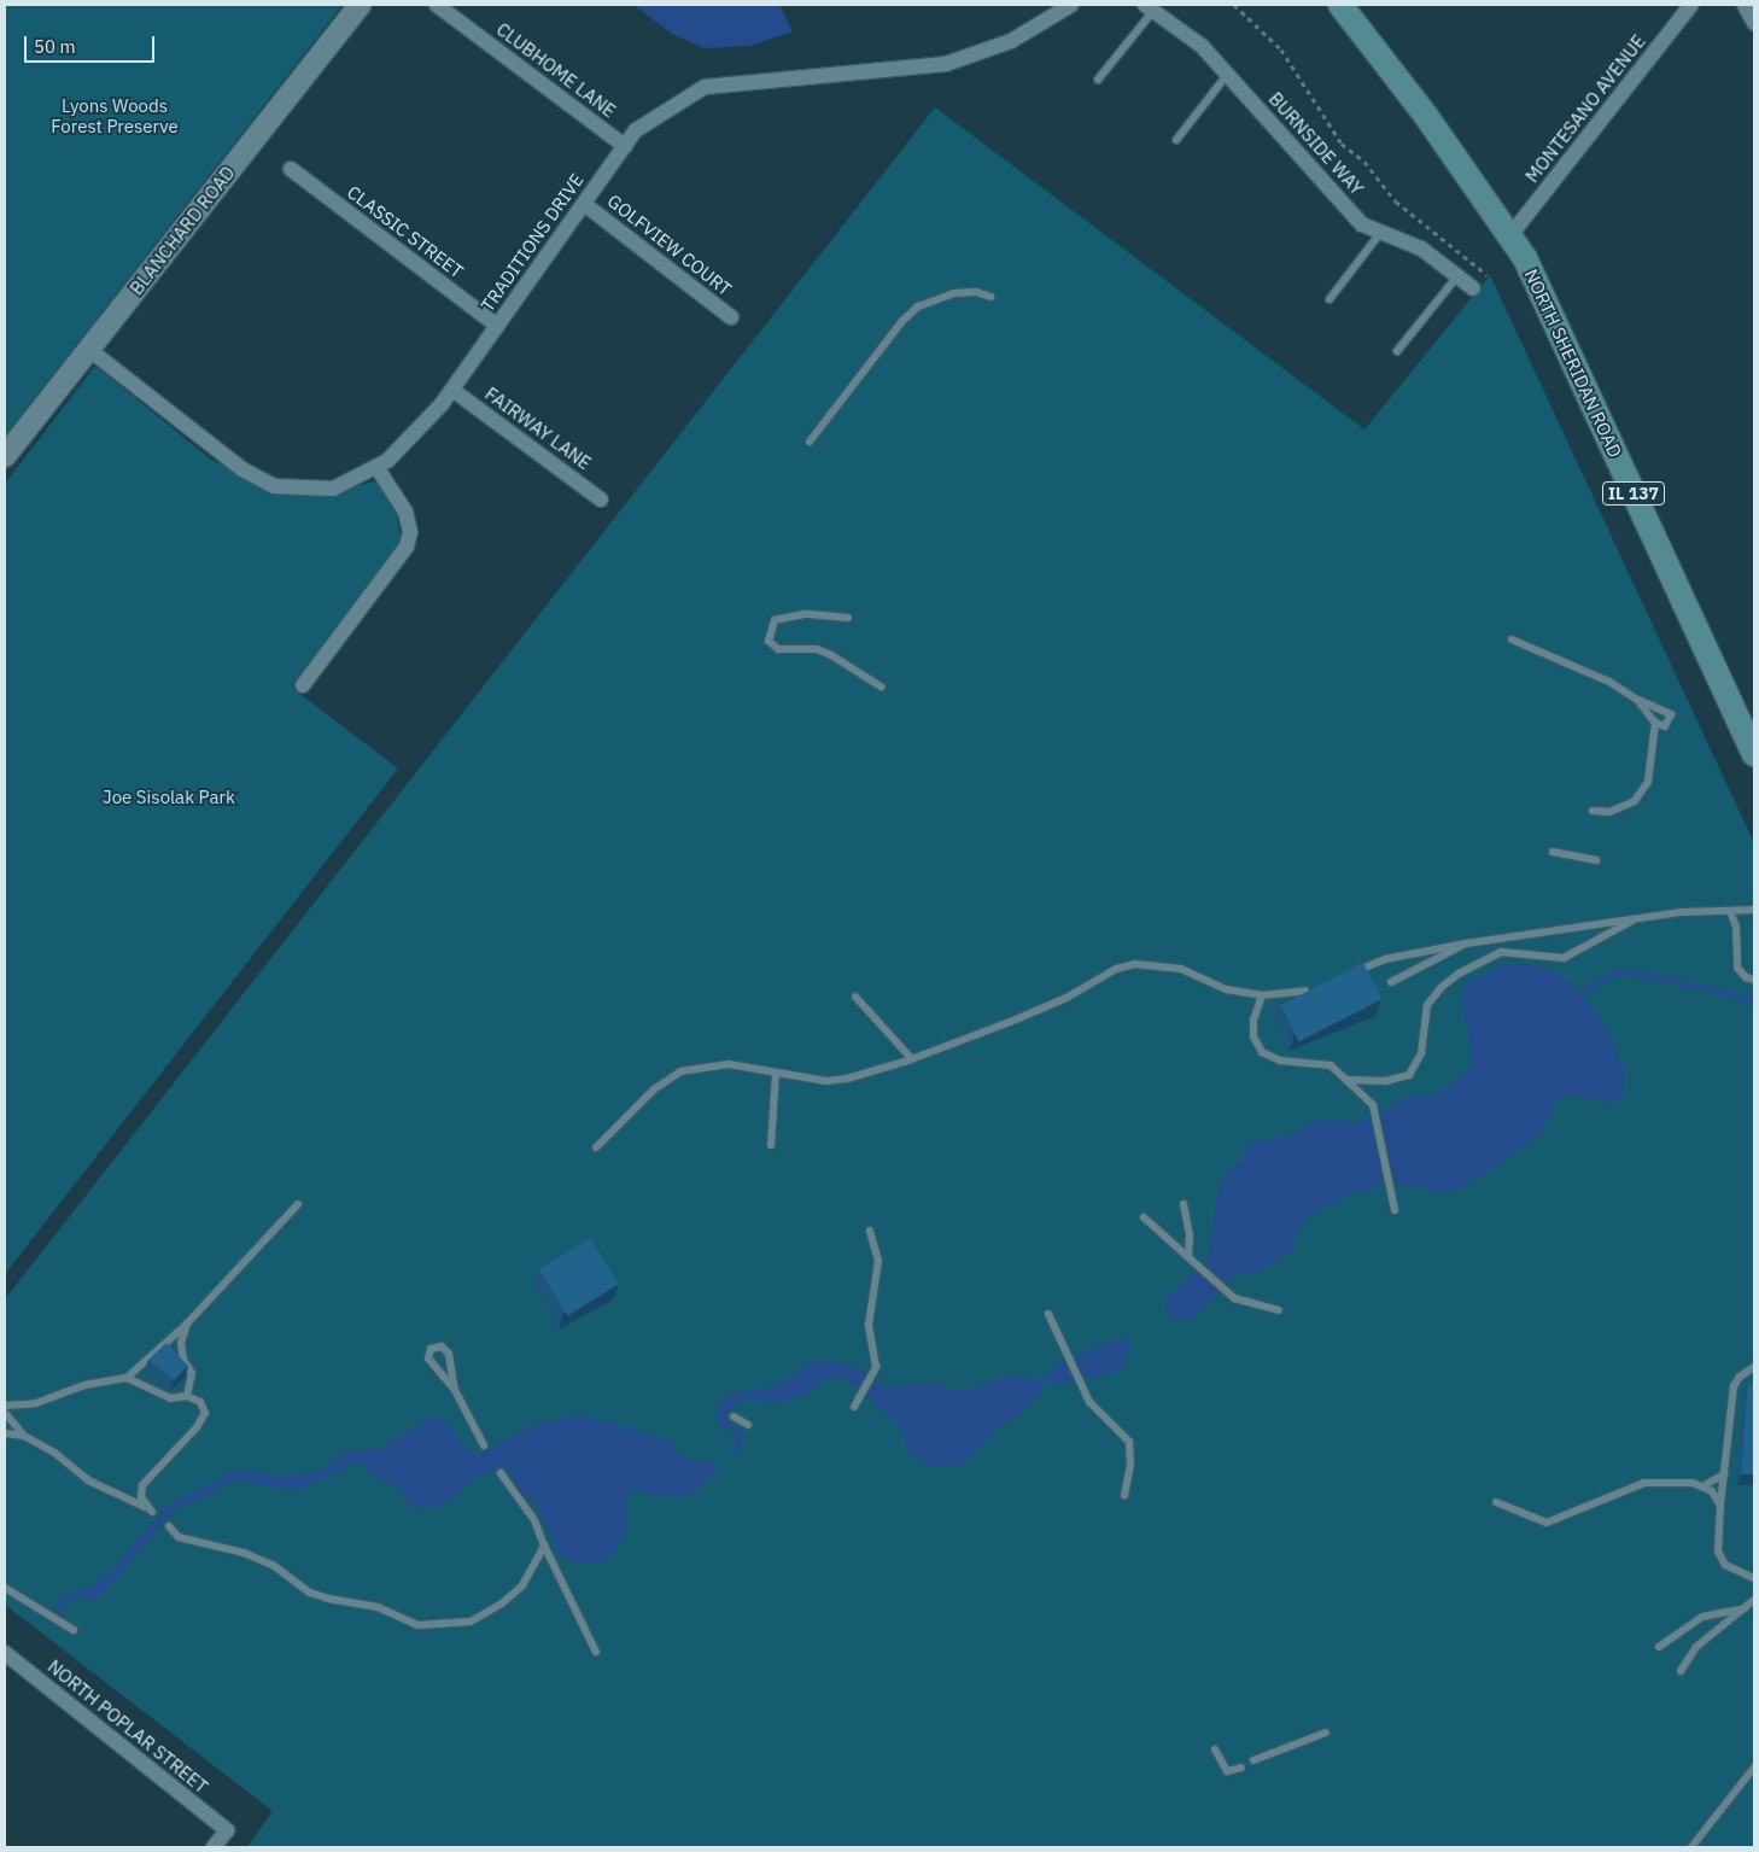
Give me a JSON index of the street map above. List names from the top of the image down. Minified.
{"streets":{"main road":["NORTH SHERIDAN ROAD","IL 137"],"street":["CLUBHOME LANE","MONTESANO AVENUE","BURNSIDE WAY","BLANCHARD ROAD","CLASSIC STREET","TRADITIONS DRIVE","GOLFVIEW COURT","FAIRWAY LANE","NORTH POPLAR STREET"]},"crossings":[["CLUBHOME LANE","TRADITIONS DRIVE"],["MONTESANO AVENUE","NORTH SHERIDAN ROAD"],["BLANCHARD ROAD","TRADITIONS DRIVE"],["CLASSIC STREET","TRADITIONS DRIVE"],["TRADITIONS DRIVE","GOLFVIEW COURT"],["TRADITIONS DRIVE","FAIRWAY LANE"]],"parks":["Lyons Woods Forest Preserve","Joe Sisolak Park"],"scale_bar":"50 m"}
